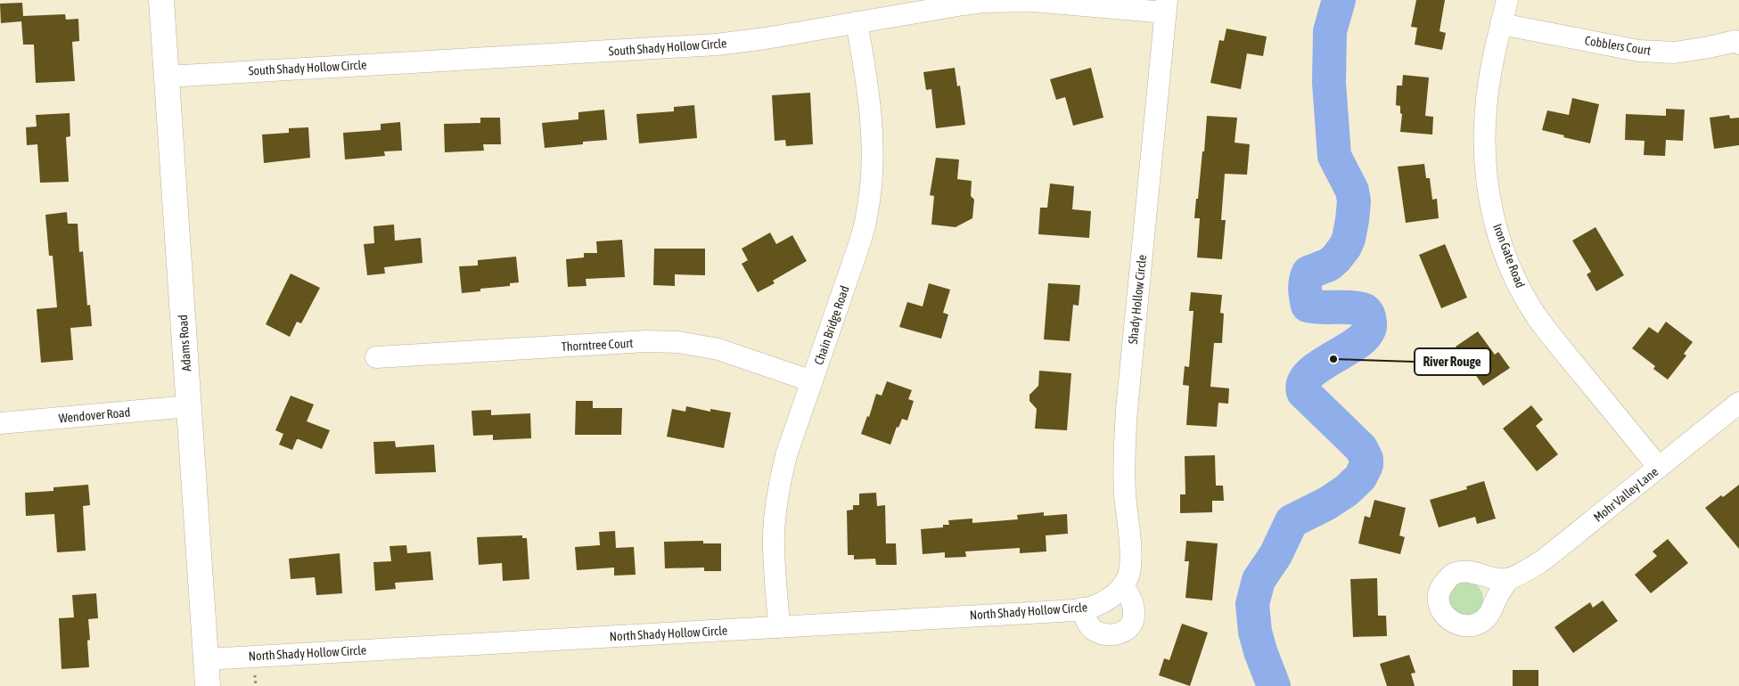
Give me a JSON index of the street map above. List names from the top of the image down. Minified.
{"streets":{"street":["Cobblers Court","South Shady Hollow Circle","Iron Gate Road","Shady Hollow Circle","Chain Bridge Road","Adams Road","Thorntree Court","Wendover Road","Mohr Valley Lane","North Shady Hollow Circle"]},"crossings":[["Cobblers Court","Iron Gate Road"],["South Shady Hollow Circle","Shady Hollow Circle"],["South Shady Hollow Circle","Chain Bridge Road"],["South Shady Hollow Circle","Adams Road"],["Iron Gate Road","Mohr Valley Lane"],["Shady Hollow Circle","North Shady Hollow Circle"],["Chain Bridge Road","Thorntree Court"],["Chain Bridge Road","North Shady Hollow Circle"],["Adams Road","Wendover Road"],["Adams Road","North Shady Hollow Circle"]],"places":["River Rouge"]}
